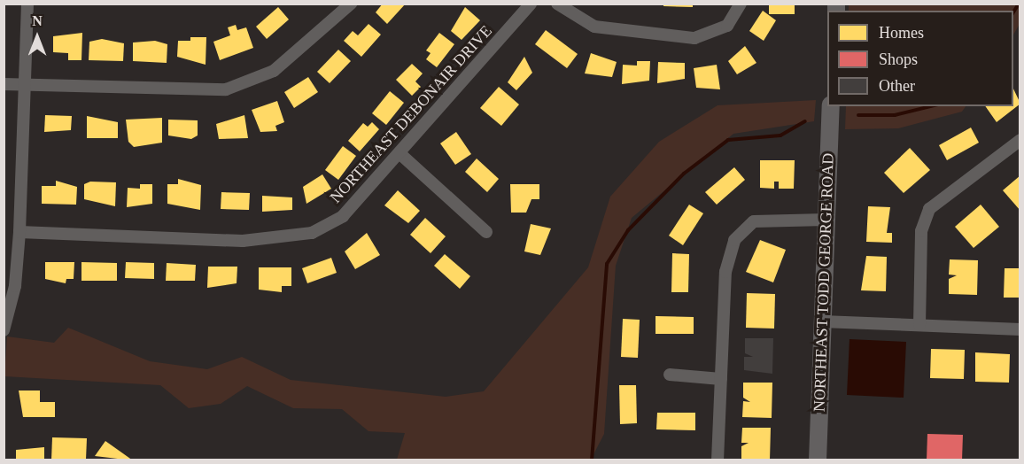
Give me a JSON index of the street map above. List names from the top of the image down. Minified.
{"streets":{"main road":["NORTHEAST TODD GEORGE ROAD"],"street":["NORTHEAST DEBONAIR DRIVE"]},"legend":["Homes","Shops","Other"],"north":"top"}
